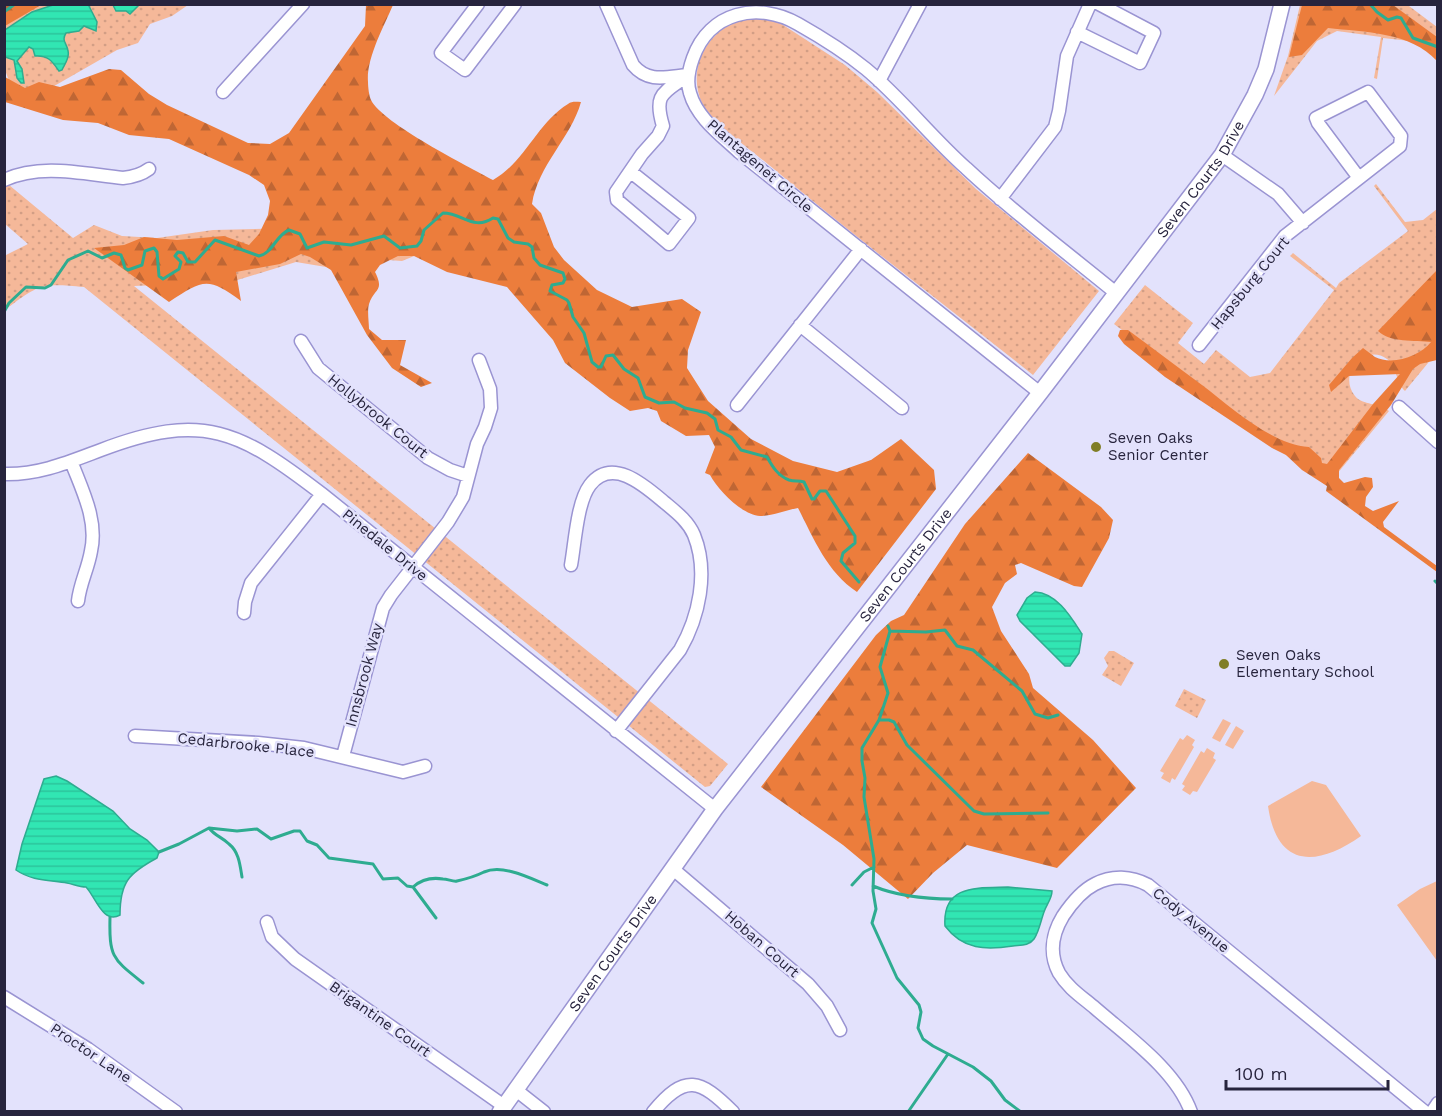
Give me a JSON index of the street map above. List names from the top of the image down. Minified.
{"streets":{"street":["Plantagenet Circle","Seven Courts Drive","Hapsburg Court","Hollybrook Court","Pinedale Drive","Innsbrook Way","Cedarbrooke Place","Cody Avenue","Hoban Court","Brigantine Court","Proctor Lane"]},"crossings":[["Plantagenet Circle","Seven Courts Drive"],["Seven Courts Drive","Pinedale Drive"],["Seven Courts Drive","Hoban Court"],["Seven Courts Drive","Brigantine Court"],["Hollybrook Court","Innsbrook Way"],["Pinedale Drive","Innsbrook Way"],["Innsbrook Way","Cedarbrooke Place"]],"places":["Seven Oaks Senior Center","Seven Oaks Elementary School"],"scale_bar":"100 m"}
